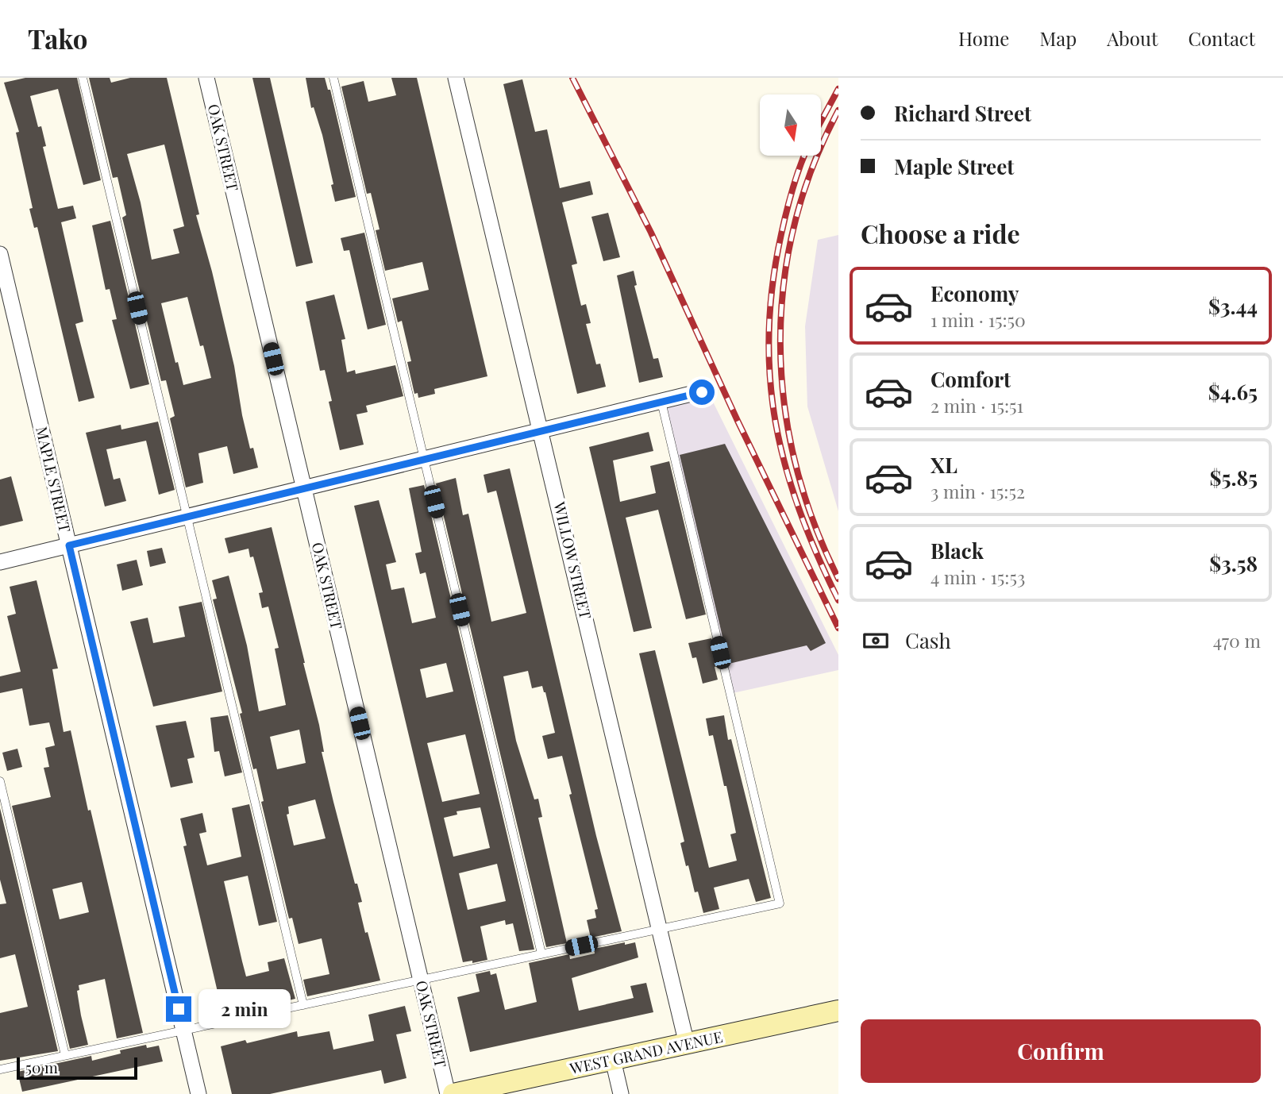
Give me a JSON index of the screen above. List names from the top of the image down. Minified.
{"streets":{"main road":["WEST GRAND AVENUE"],"street":["OAK STREET","MAPLE STREET","WILLOW STREET"]},"crossings":[["WILLOW STREET","WEST GRAND AVENUE"]],"scale_bar":"50 m","north":"bottom","page":{"header":"Tako","nav":["Home","Map","About","Contact"],"banner":["Richard Street","Maple Street"],"heading":"Choose a ride","list":[{"name":"Economy","note":"1 min · 15:50","value":"$3.44"},{"name":"Comfort","note":"2 min · 15:51","value":"$4.65"},{"name":"XL","note":"3 min · 15:52","value":"$5.85"},{"name":"Black","note":"4 min · 15:53","value":"$3.58"}],"pay":["Cash","470 m"],"bubble":"2 min","buttons":"Confirm","scale":"50 m"}}
